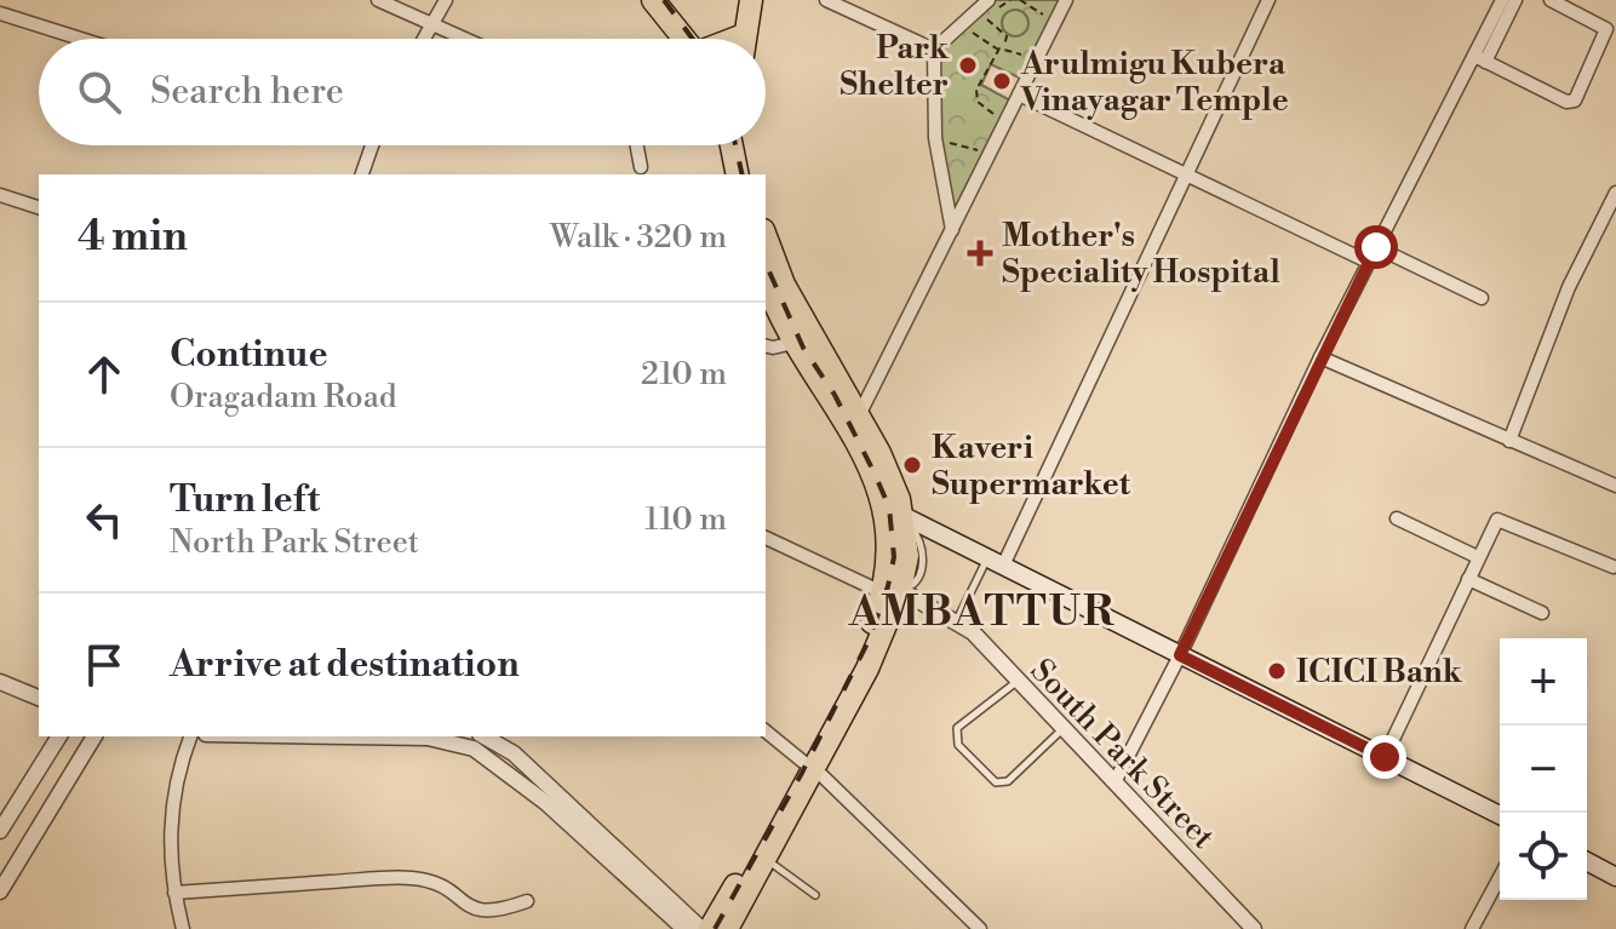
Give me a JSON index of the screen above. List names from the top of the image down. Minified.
{"streets":{"street":["South Park Street"]},"districts":["AMBATTUR"],"places":{"other":["Park Shelter","Arulmigu Kubera Vinayagar Temple","Kaveri Supermarket","ICICI Bank"],"health":["Mother's Speciality Hospital"]},"page":{"search":"Search here","heading":["4 min","Walk · 320 m"],"list":[["Continue","Oragadam Road","210 m"],["Turn left","North Park Street","110 m"],"Arrive at destination"],"map_buttons":["+","−"]}}
